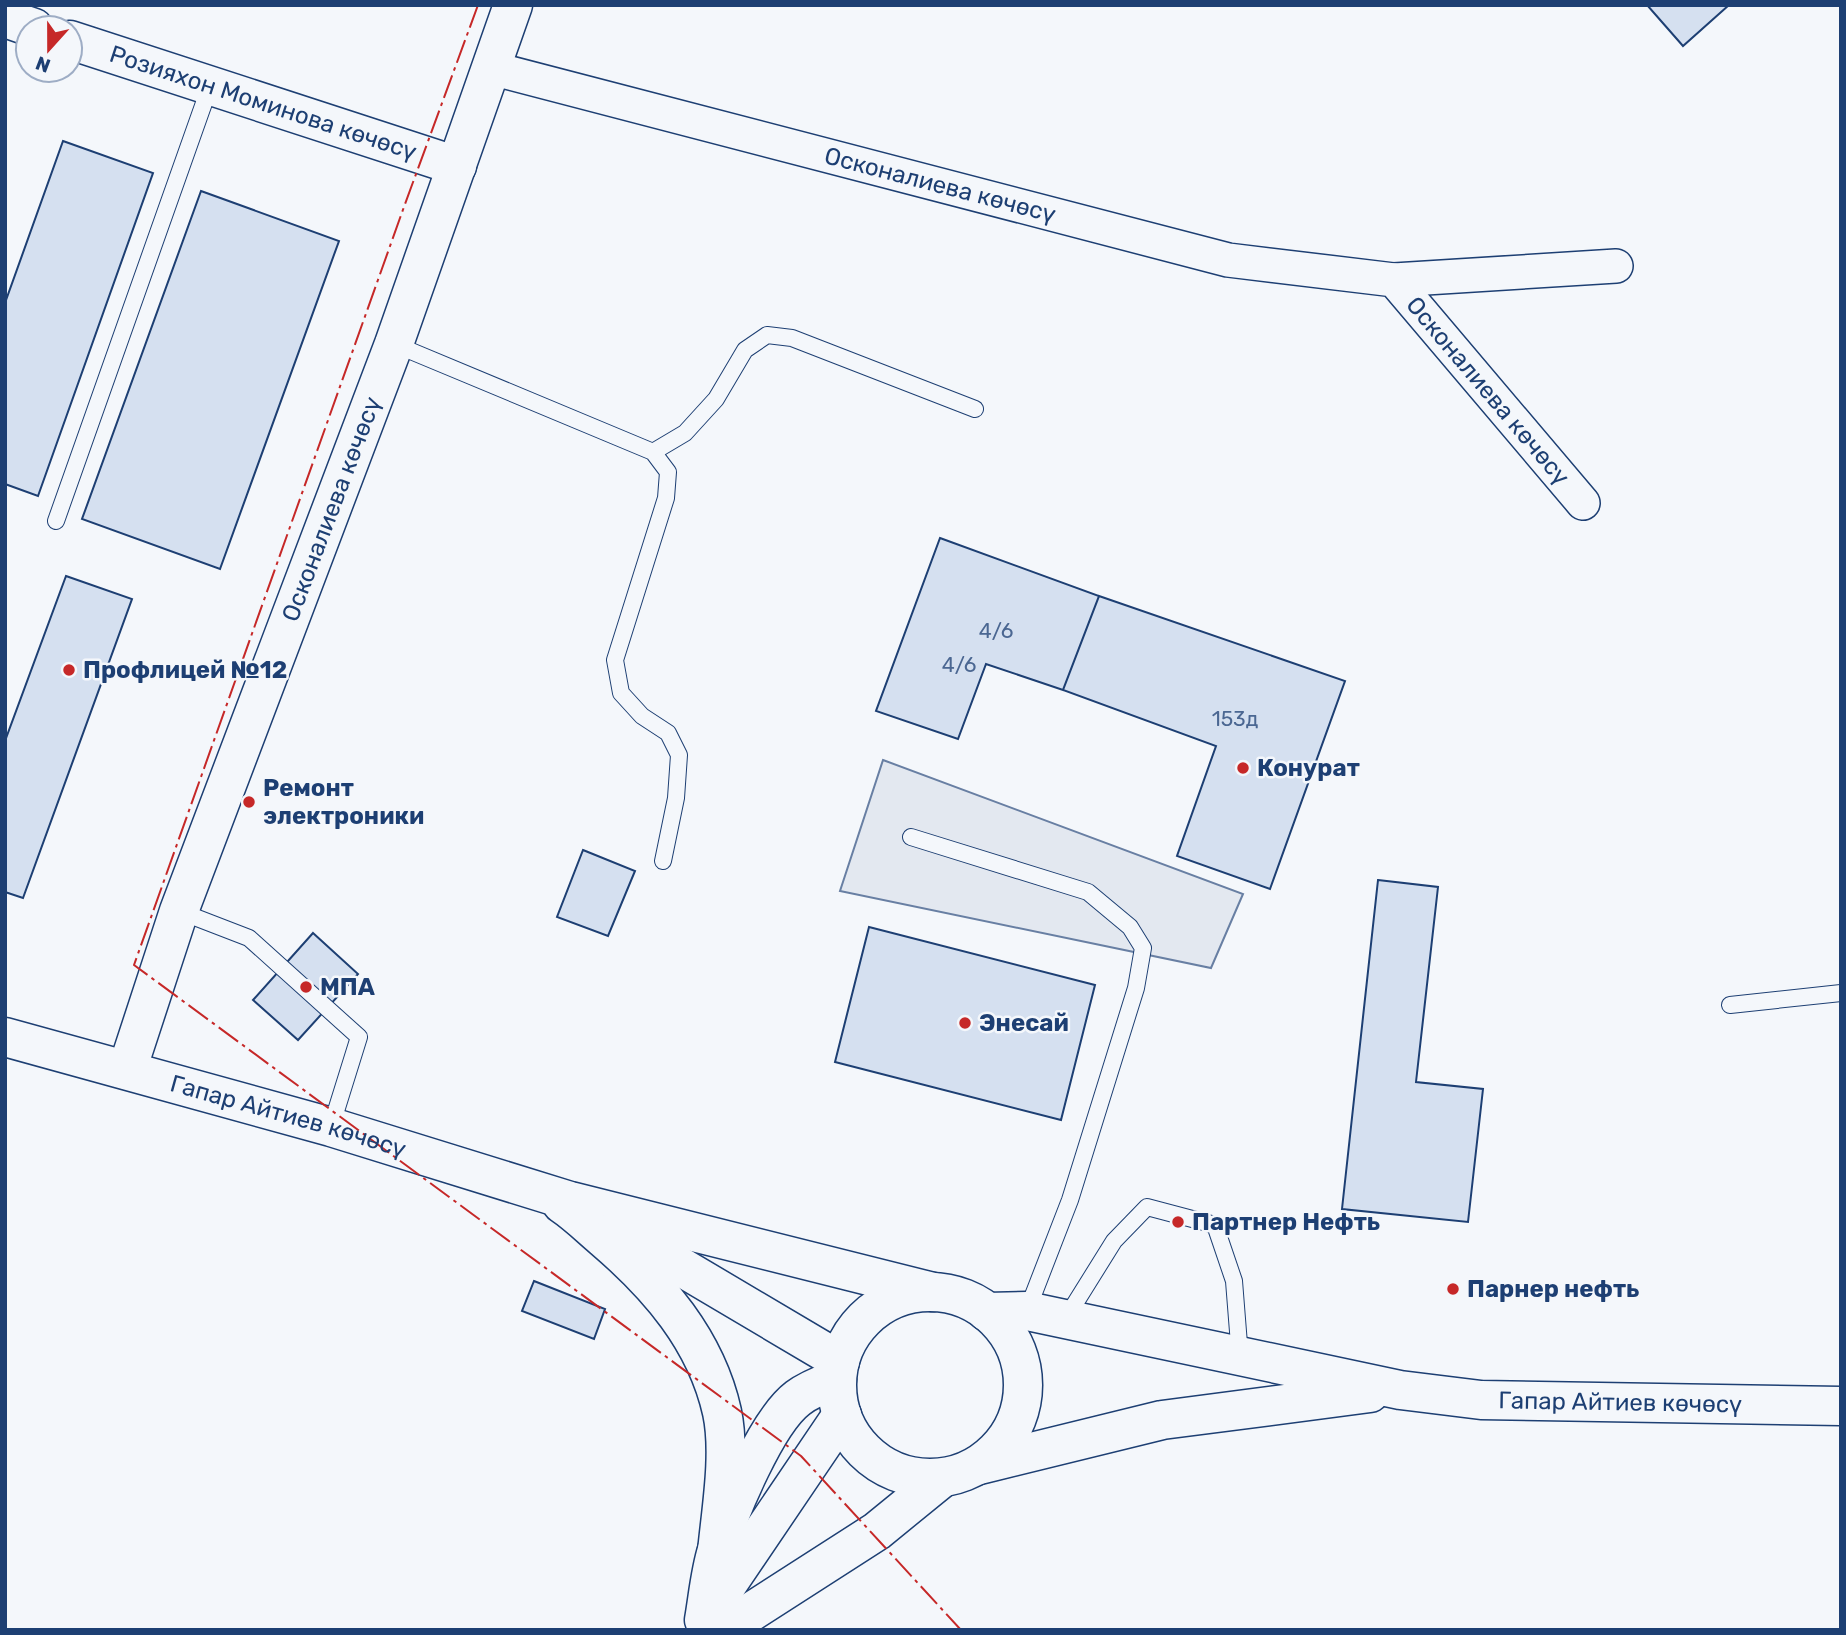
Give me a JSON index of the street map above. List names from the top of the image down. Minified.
{"streets":{"main road":["Розияхон Моминова көчөсү","Осконалиева көчөсү","Гапар Айтиев көчөсү"]},"crossings":[["Розияхон Моминова көчөсү","Осконалиева көчөсү"],["Осконалиева көчөсү","Гапар Айтиев көчөсү"]],"places":["Профлицей №12","Конурат","Ремонт электроники","МПА","Энесай","Партнер Нефть","Парнер нефть"],"house_numbers":["4/6","4/6","153д"],"north":"bottom"}
